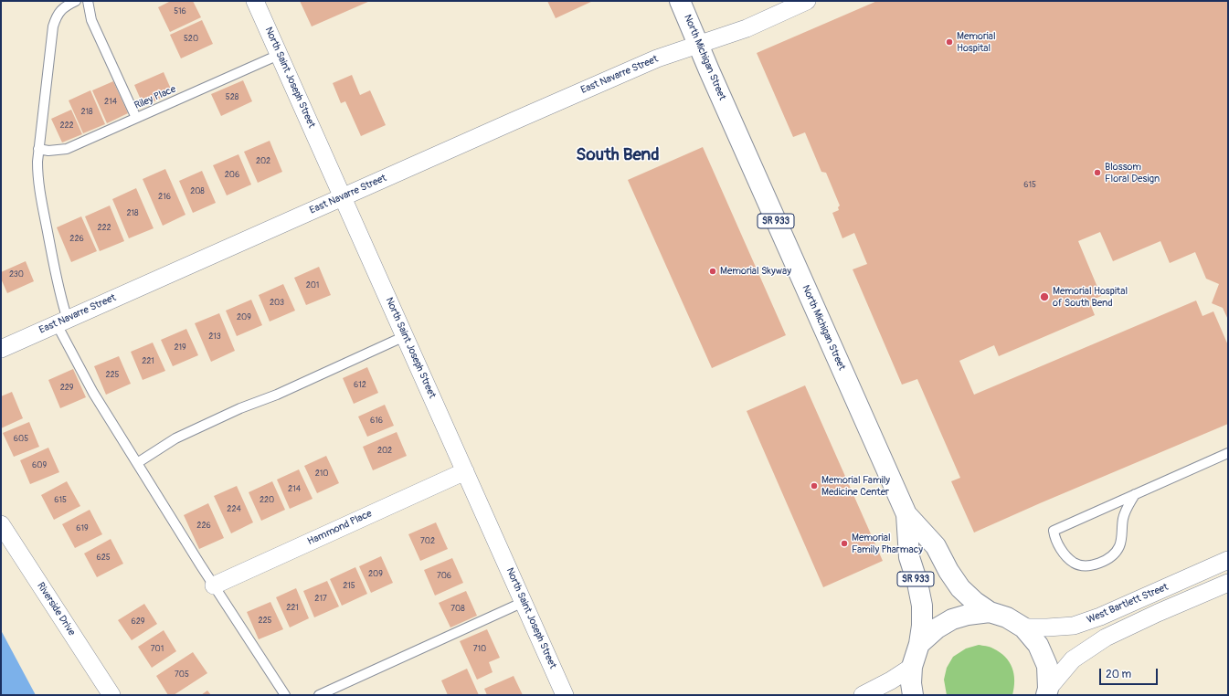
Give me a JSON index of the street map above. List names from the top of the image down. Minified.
{"streets":{"main road":["North Michigan Street","SR 933"],"street":["East Navarre Street","North Saint Joseph Street","Hammond Place","West Bartlett Street","Riverside Drive"],"lane":["Riley Place"]},"crossings":[["North Michigan Street","East Navarre Street"],["North Michigan Street","SR 933"],["East Navarre Street","North Saint Joseph Street"],["North Saint Joseph Street","Riley Place"],["North Saint Joseph Street","Hammond Place"],["SR 933","West Bartlett Street"]],"districts":["South Bend"],"places":["Memorial Hospital","Blossom Floral Design","Memorial Skyway","Memorial Hospital of South Bend","Memorial Family Medicine Center","Memorial Family Pharmacy"],"house_numbers":["516","520","528","214","218","222","202","206","615","208","216","218","222","226","230","201","203","209","213","219","221","225","612","229","616","605","202","609","210","214","615","220","224","226","619","702","625","209","706","215","217","221","708","225","629","701","710","705"],"scale_bar":"20 m"}
